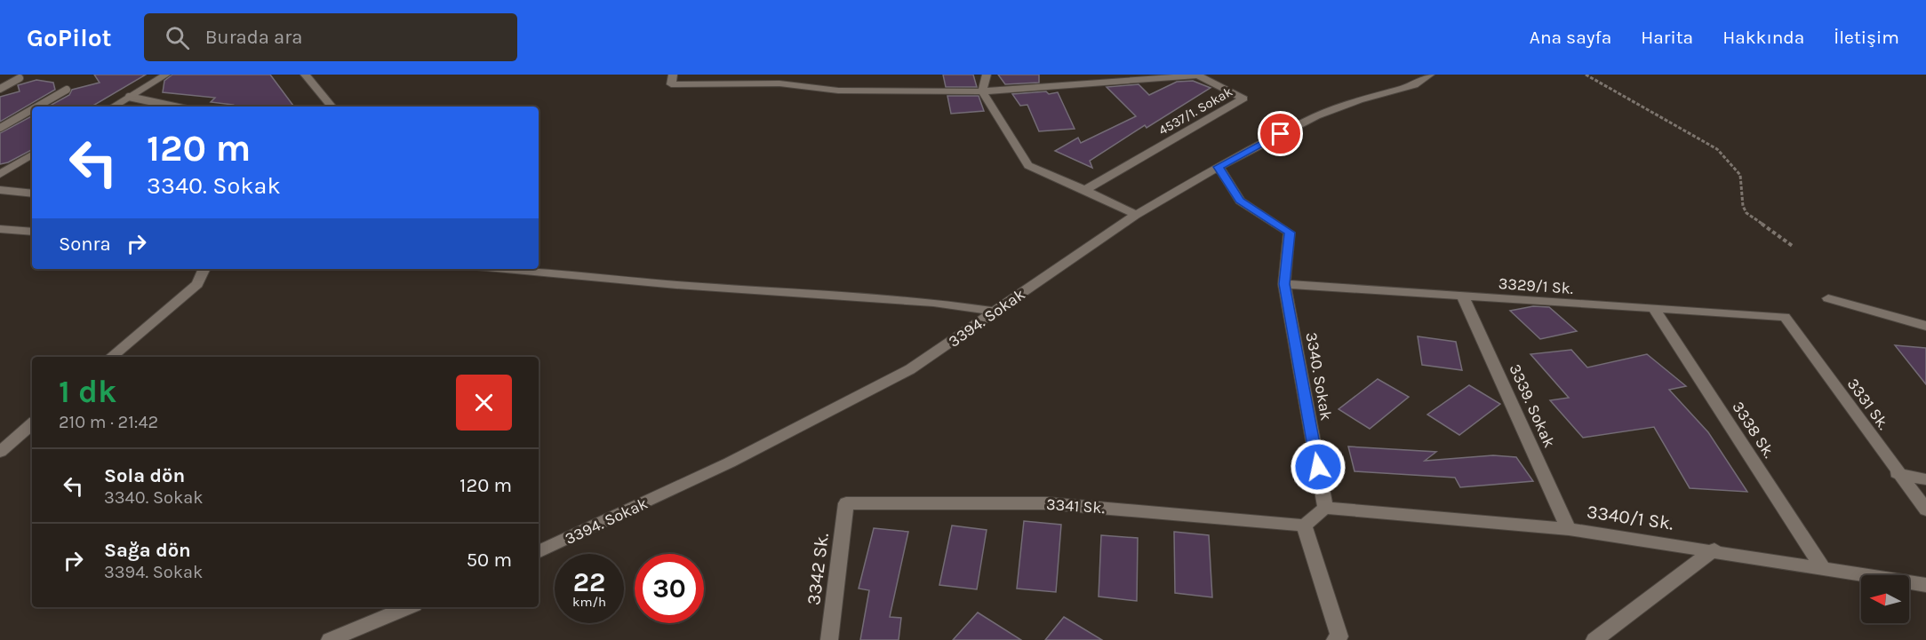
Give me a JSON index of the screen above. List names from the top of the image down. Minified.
{"streets":{"street":["4537/1. Sokak","3329/1 Sk.","3394. Sokak","3340. Sokak","3331 Sk.","3339. Sokak","3338 Sk.","3341 Sk.","3340/1 Sk.","3342 Sk."]},"crossings":[["3329/1 Sk.","3340. Sokak"],["3329/1 Sk.","3331 Sk."],["3329/1 Sk.","3339. Sokak"],["3329/1 Sk.","3338 Sk."],["3394. Sokak","3340. Sokak"],["3340. Sokak","3340/1 Sk."],["3339. Sokak","3340/1 Sk."],["3338 Sk.","3340/1 Sk."],["3341 Sk.","3342 Sk."]],"north":"left","page":{"header":"GoPilot","search":"Burada ara","nav":["Ana sayfa","Harita","Hakkında","İletişim"],"turn":["120 m","3340. Sokak"],"then":"Sonra","heading":["1 dk","210 m · 21:42"],"list":[{"name":"Sola dön","note":"3340. Sokak","value":"120 m"},{"name":"Sağa dön","note":"3394. Sokak","value":"50 m"}],"speed":"22 km/h","limit":"30"}}
